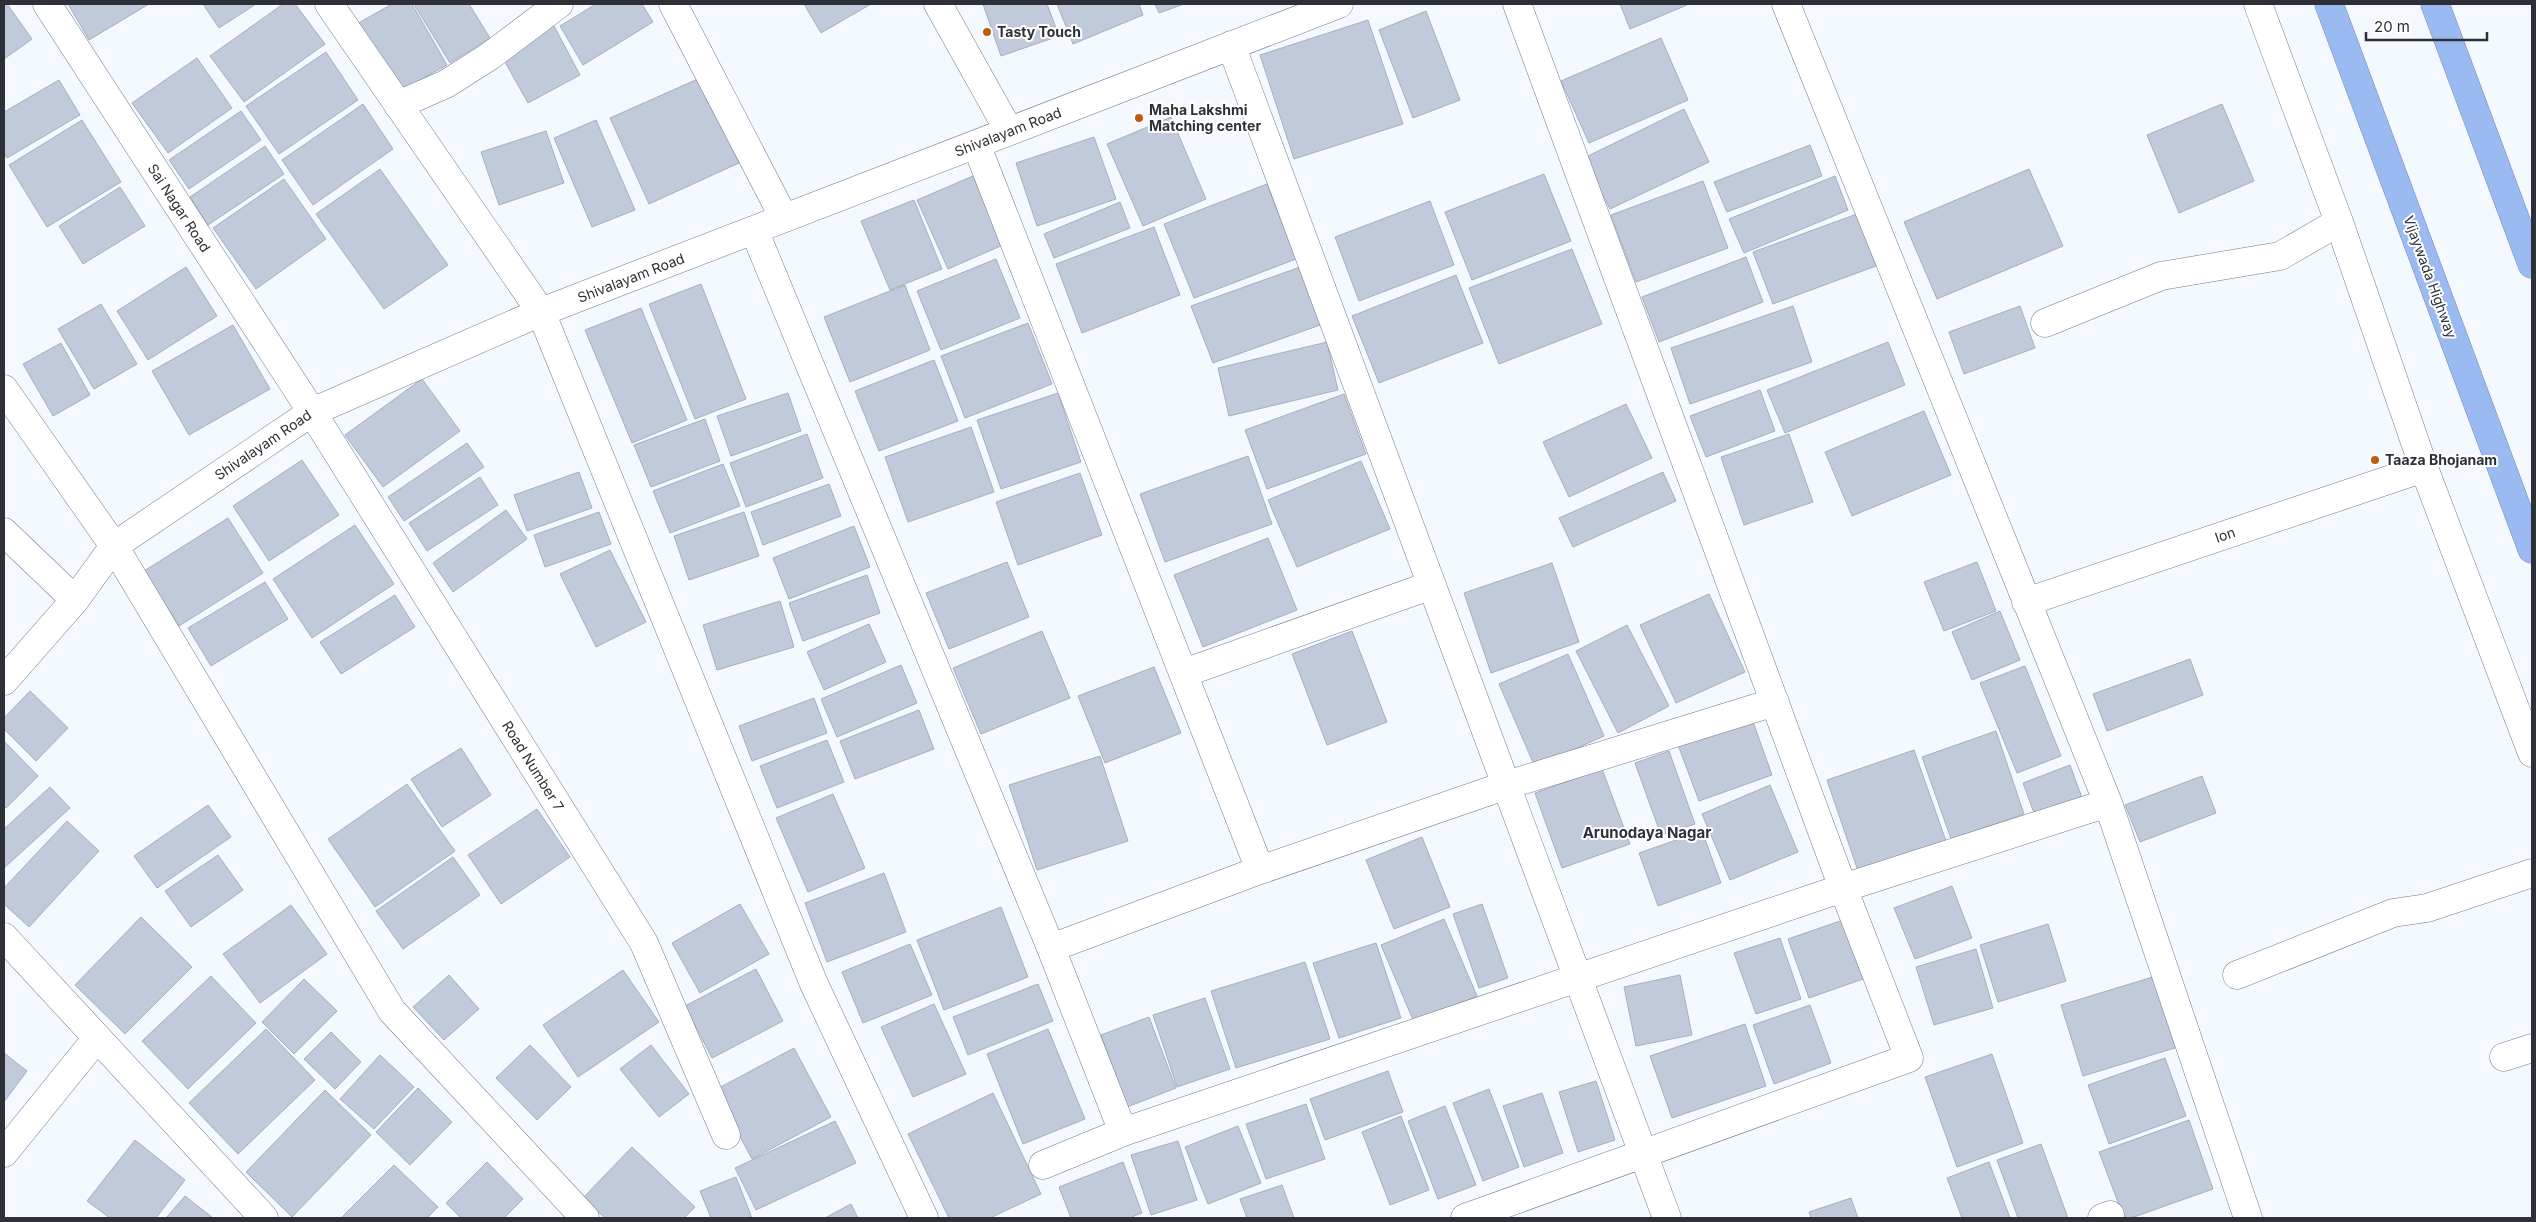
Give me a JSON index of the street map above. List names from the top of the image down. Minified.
{"streets":{"highway":["Vijaywada Highway"],"street":["Shivalayam Road","Sai Nagar Road","Ion","Road Number 7"]},"crossings":[["Shivalayam Road","Sai Nagar Road"],["Shivalayam Road","Road Number 7"],["Sai Nagar Road","Road Number 7"]],"districts":["Arunodaya Nagar"],"places":["Tasty Touch","Maha Lakshmi Matching center","Taaza Bhojanam"],"scale_bar":"20 m"}
